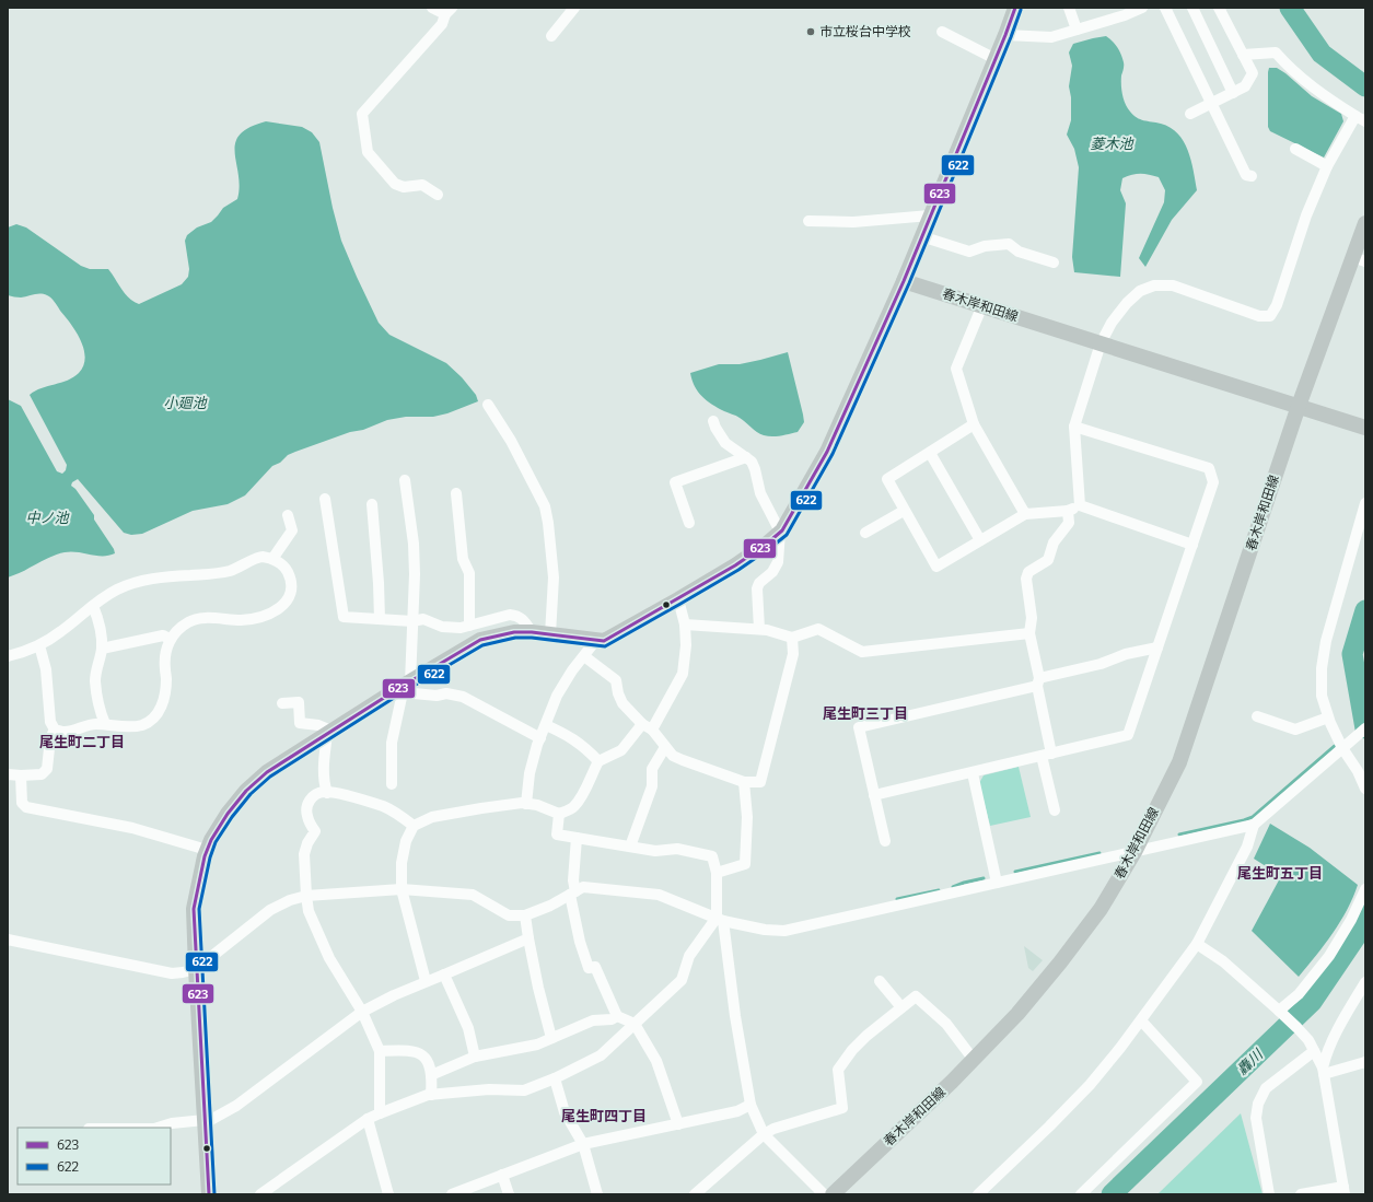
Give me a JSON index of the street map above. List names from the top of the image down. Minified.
{"streets":{"main road":["春木岸和田線"]},"districts":["尾生町三丁目","尾生町二丁目","尾生町五丁目","尾生町四丁目"],"water":["菱木池","小廻池","中ノ池","轟川"],"places":["市立桜台中学校"],"lines":["transit line 623","transit line 622"],"legend":["623","622"]}
